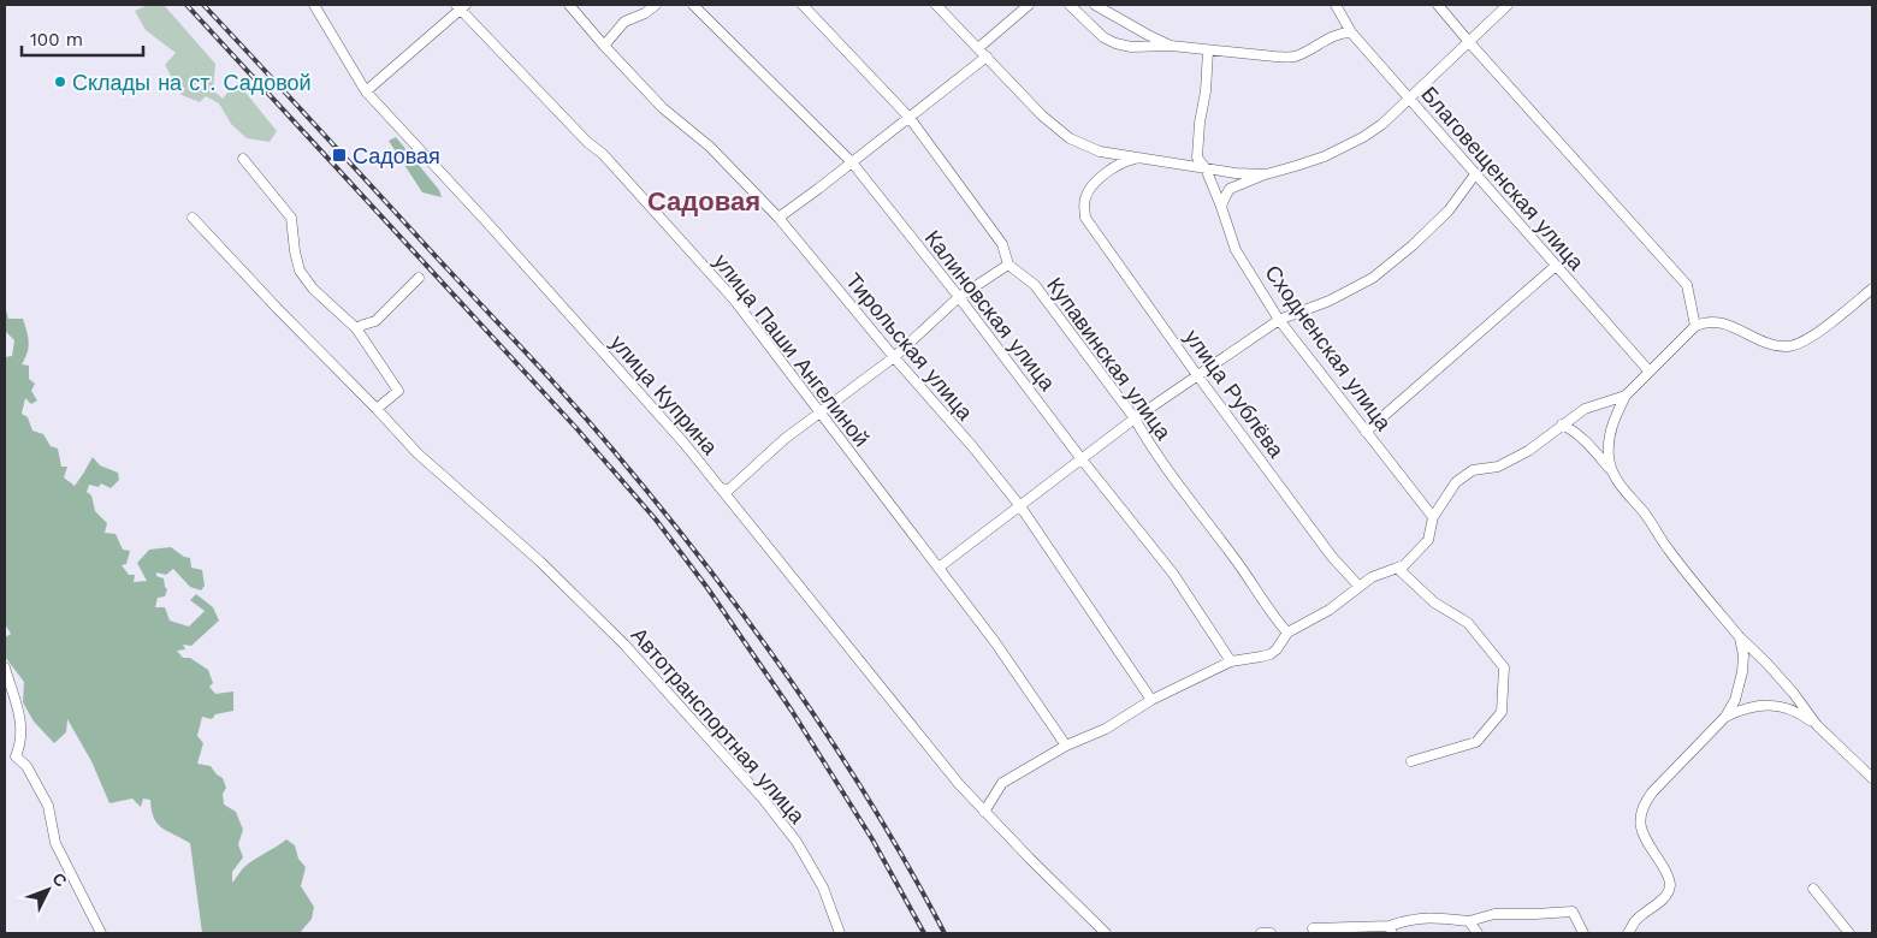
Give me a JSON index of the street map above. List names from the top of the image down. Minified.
{"streets":{"street":["Благовещенская улица","Калиновская улица","Тирольская улица","Сходненская улица","улица Паши Ангелиной","Купавинская улица","улица Рублёва","улица Куприна","Автотранспортная улица"]},"districts":["Садовая"],"places":{"other":["Склады на ст. Садовой"],"transit":["Садовая"]},"scale_bar":"100 m","north":"top right"}
